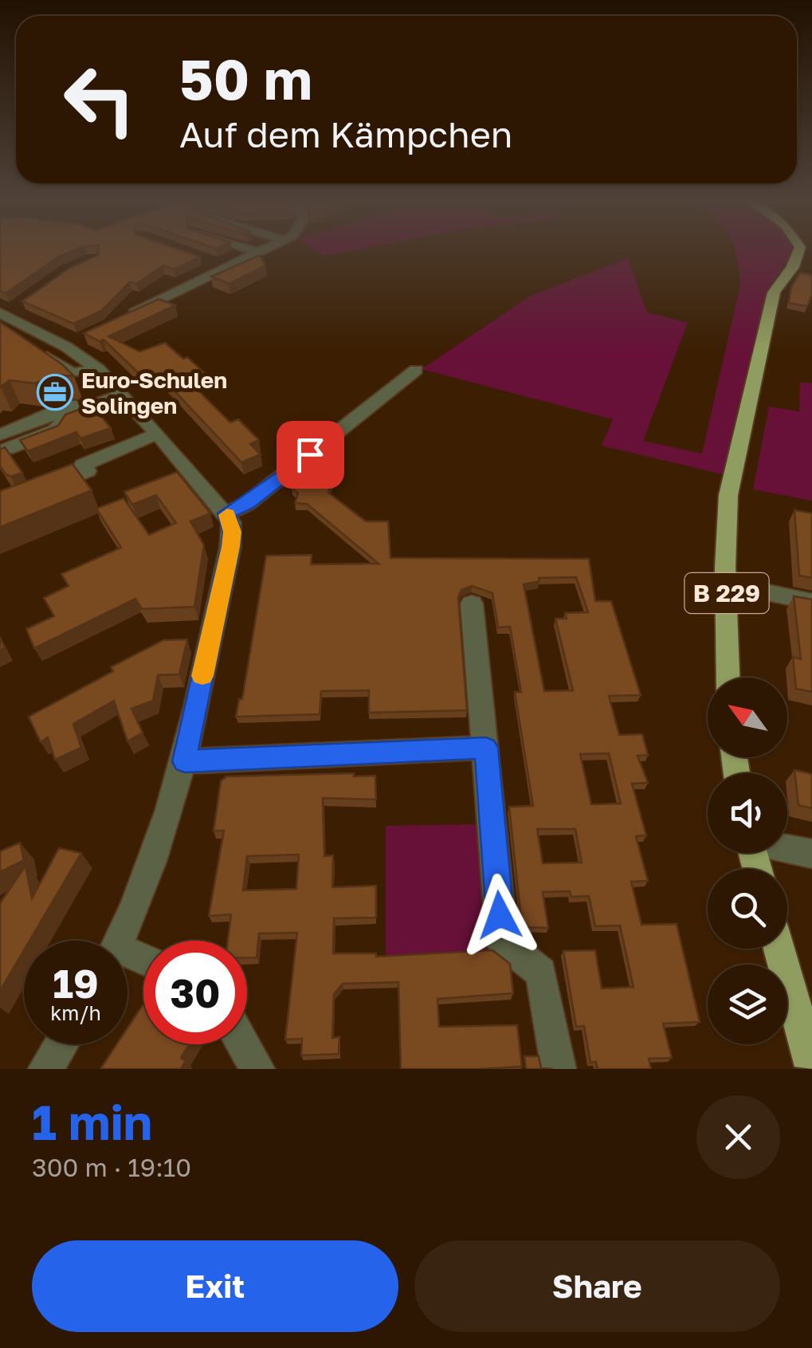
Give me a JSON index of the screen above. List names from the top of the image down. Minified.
{"streets":{"main road":["B 229"]},"places":{"office":["Euro-Schulen Solingen"]},"north":"top left","page":{"turn":["50 m","Auf dem Kämpchen"],"speed":"19 km/h","limit":"30","heading":["1 min","300 m · 19:10"],"buttons":["Exit","Share"]}}
